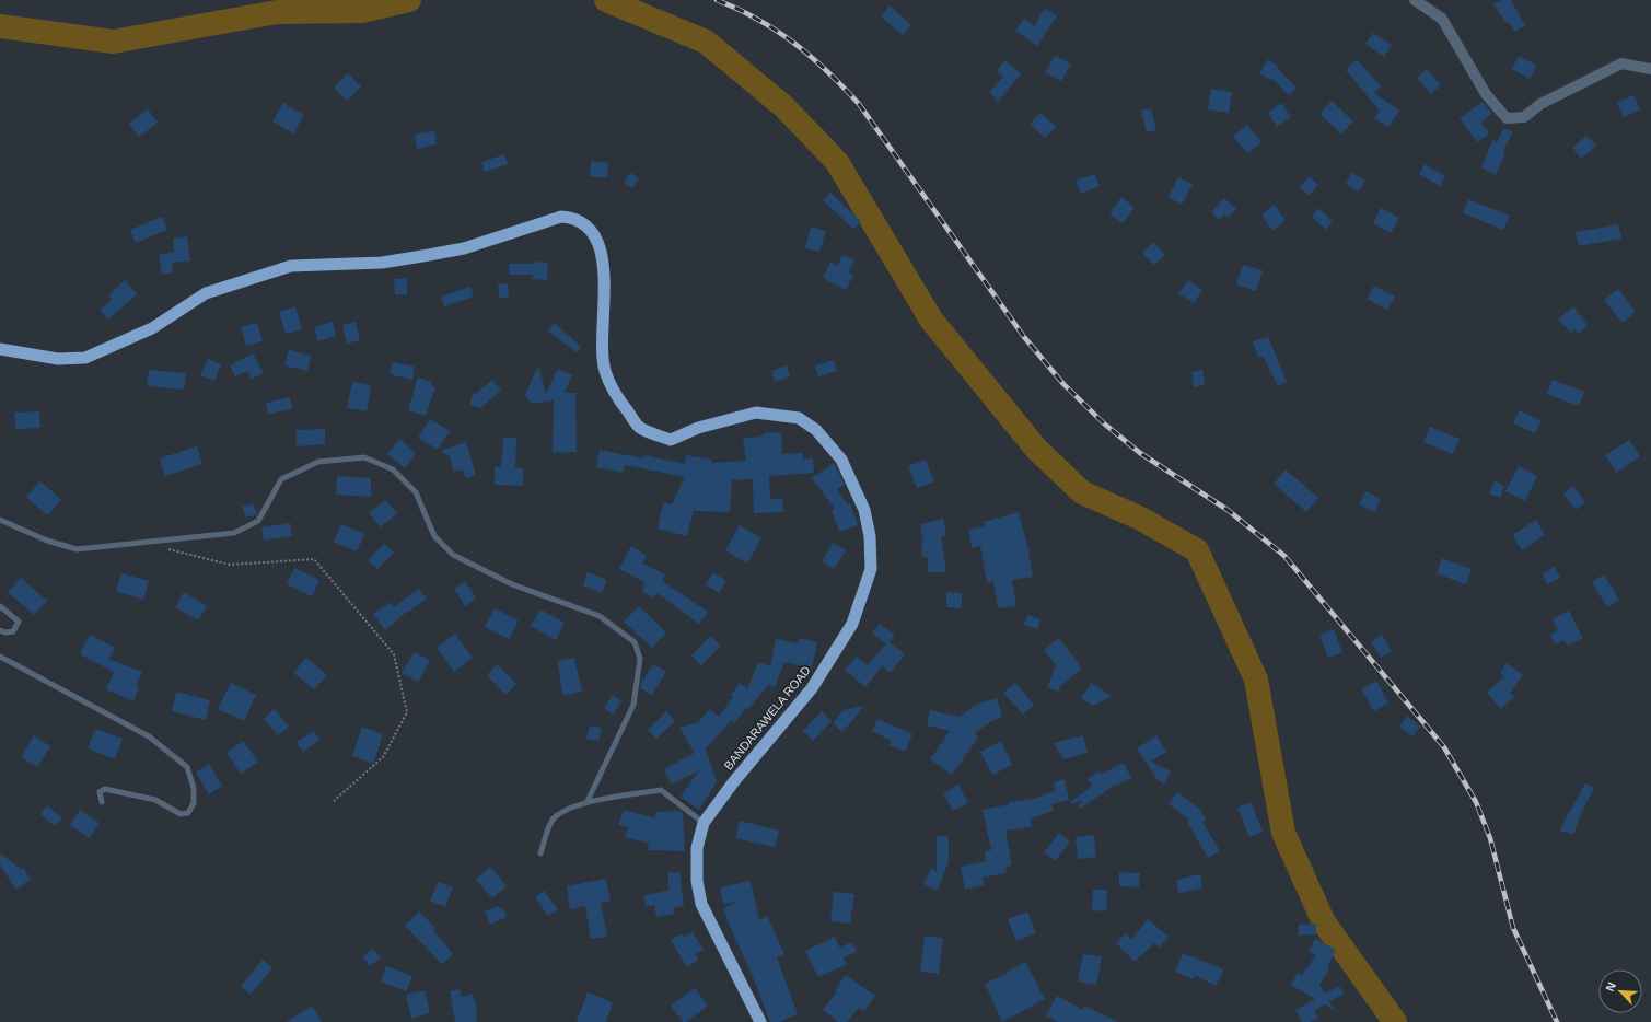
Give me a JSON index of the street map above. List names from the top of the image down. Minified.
{"streets":{"highway":["BANDARAWELA ROAD"]},"north":"top left"}
